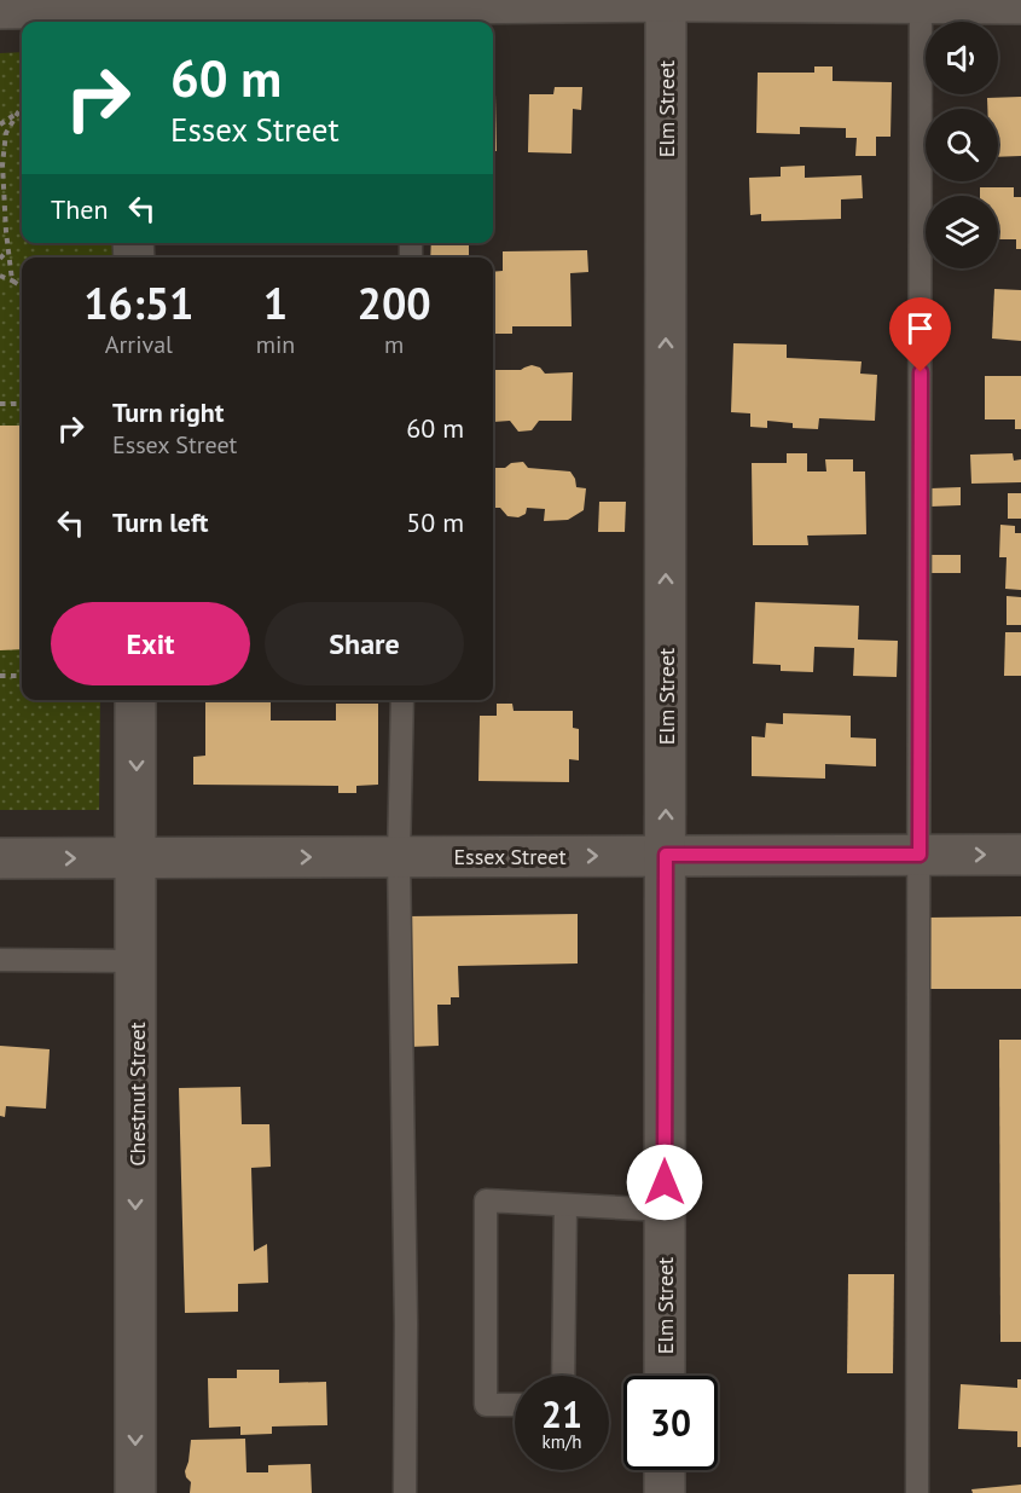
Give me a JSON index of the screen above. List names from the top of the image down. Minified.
{"streets":{"street":["Elm Street","Essex Street","Chestnut Street"]},"crossings":[["Elm Street","Essex Street"],["Essex Street","Chestnut Street"]],"one_way":["Elm Street","Essex Street","Chestnut Street"],"page":{"turn":["60 m","Essex Street"],"then":"Then","eta":["16:51","Arrival","1","min","200","m"],"list":[{"name":"Turn right","note":"Essex Street","value":"60 m"},{"name":"Turn left","value":"50 m"}],"buttons":["Exit","Share"],"speed":"21 km/h","limit":"30"}}
